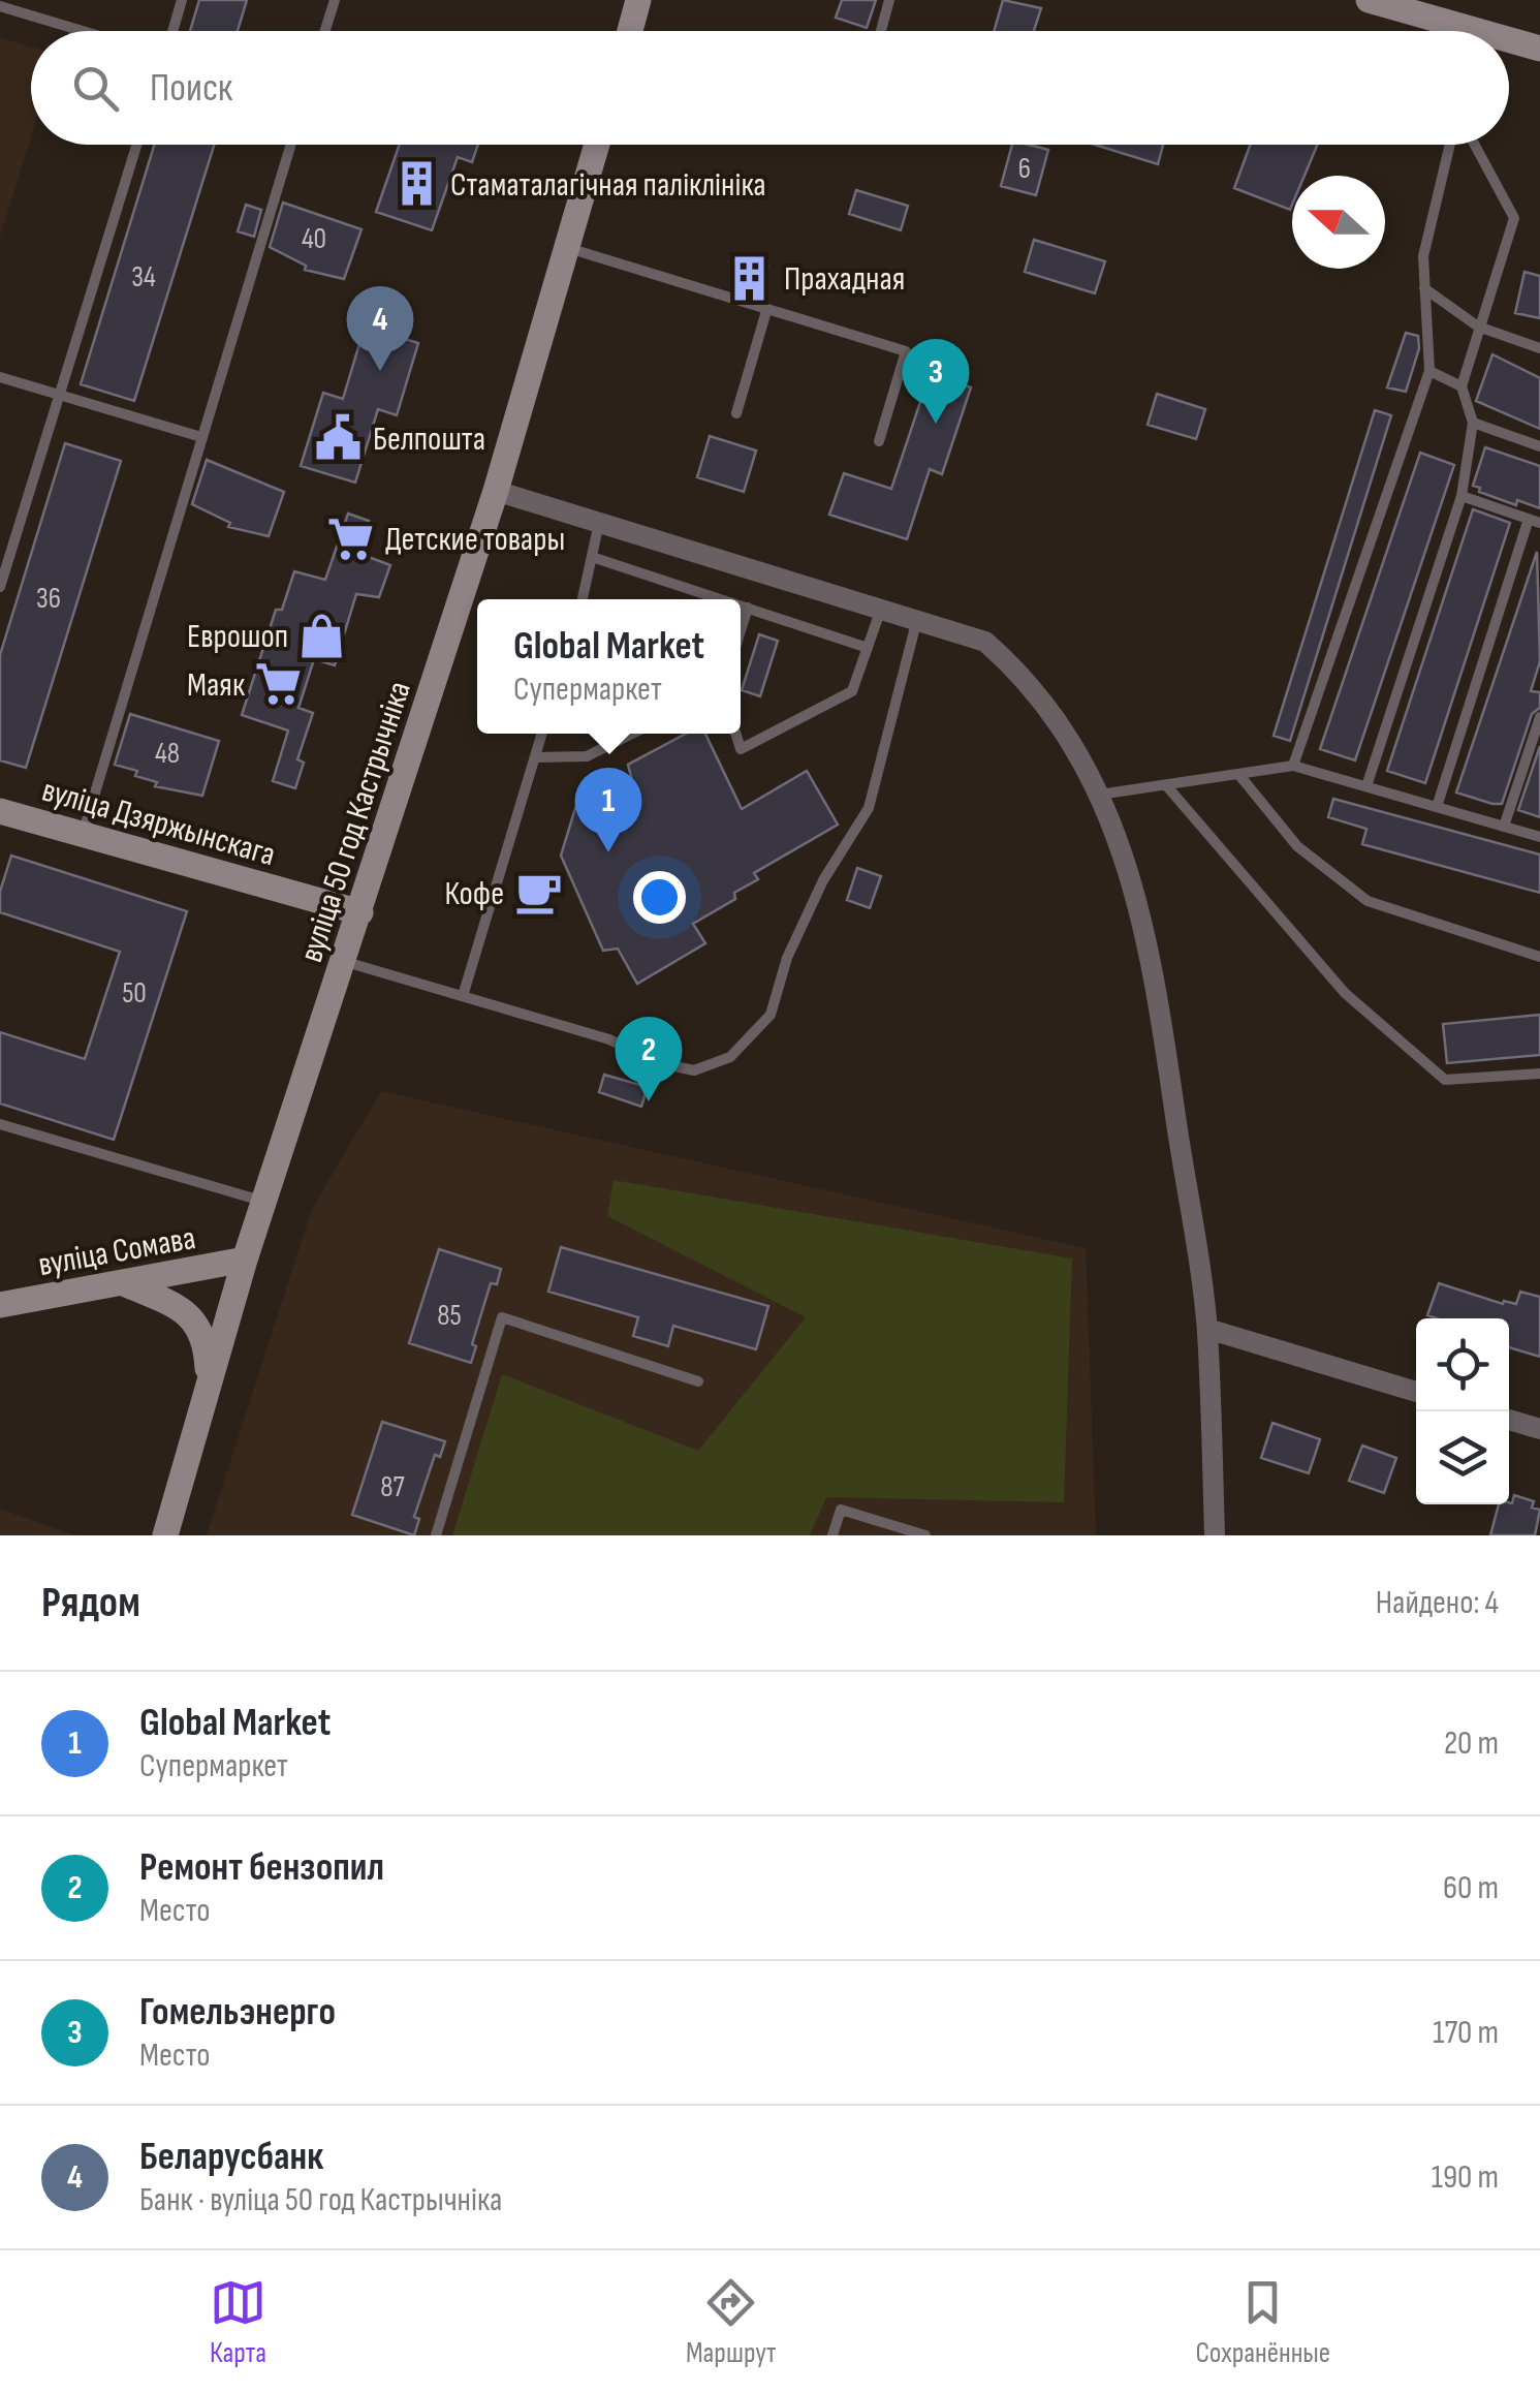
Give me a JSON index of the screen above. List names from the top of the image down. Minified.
{"streets":{"main road":["вуліца Дзяржынскага","вуліца 50 год Кастрычніка","вуліца Сомава"]},"crossings":[["вуліца Дзяржынскага","вуліца 50 год Кастрычніка"],["вуліца 50 год Кастрычніка","вуліца Сомава"]],"places":{"building":["Стаматалагічная паліклініка","Прахадная"],"public building":["Белпошта"],"supermarket":["Детские товары","Маяк"],"shop":["Еврошоп"],"cafe":["Кофе"]},"house_numbers":["6","40","34","36","48","50","85","87"],"north":"left","page":{"search":"Поиск","pins":["4","3","1","2"],"popup":["Globаl Market","Супермаркет"],"heading":["Рядом","Найдено: 4"],"list":[{"mark":"1","name":"Globаl Market","note":"Супермаркет","value":"20 m"},{"mark":"2","name":"Ремонт бензопил","note":"Место","value":"60 m"},{"mark":"3","name":"Гомельэнерго","note":"Место","value":"170 m"},{"mark":"4","name":"Беларусбанк","note":"Банк · вуліца 50 год Кастрычніка","value":"190 m"}],"nav":["Карта","Маршрут","Сохранённые"]}}
